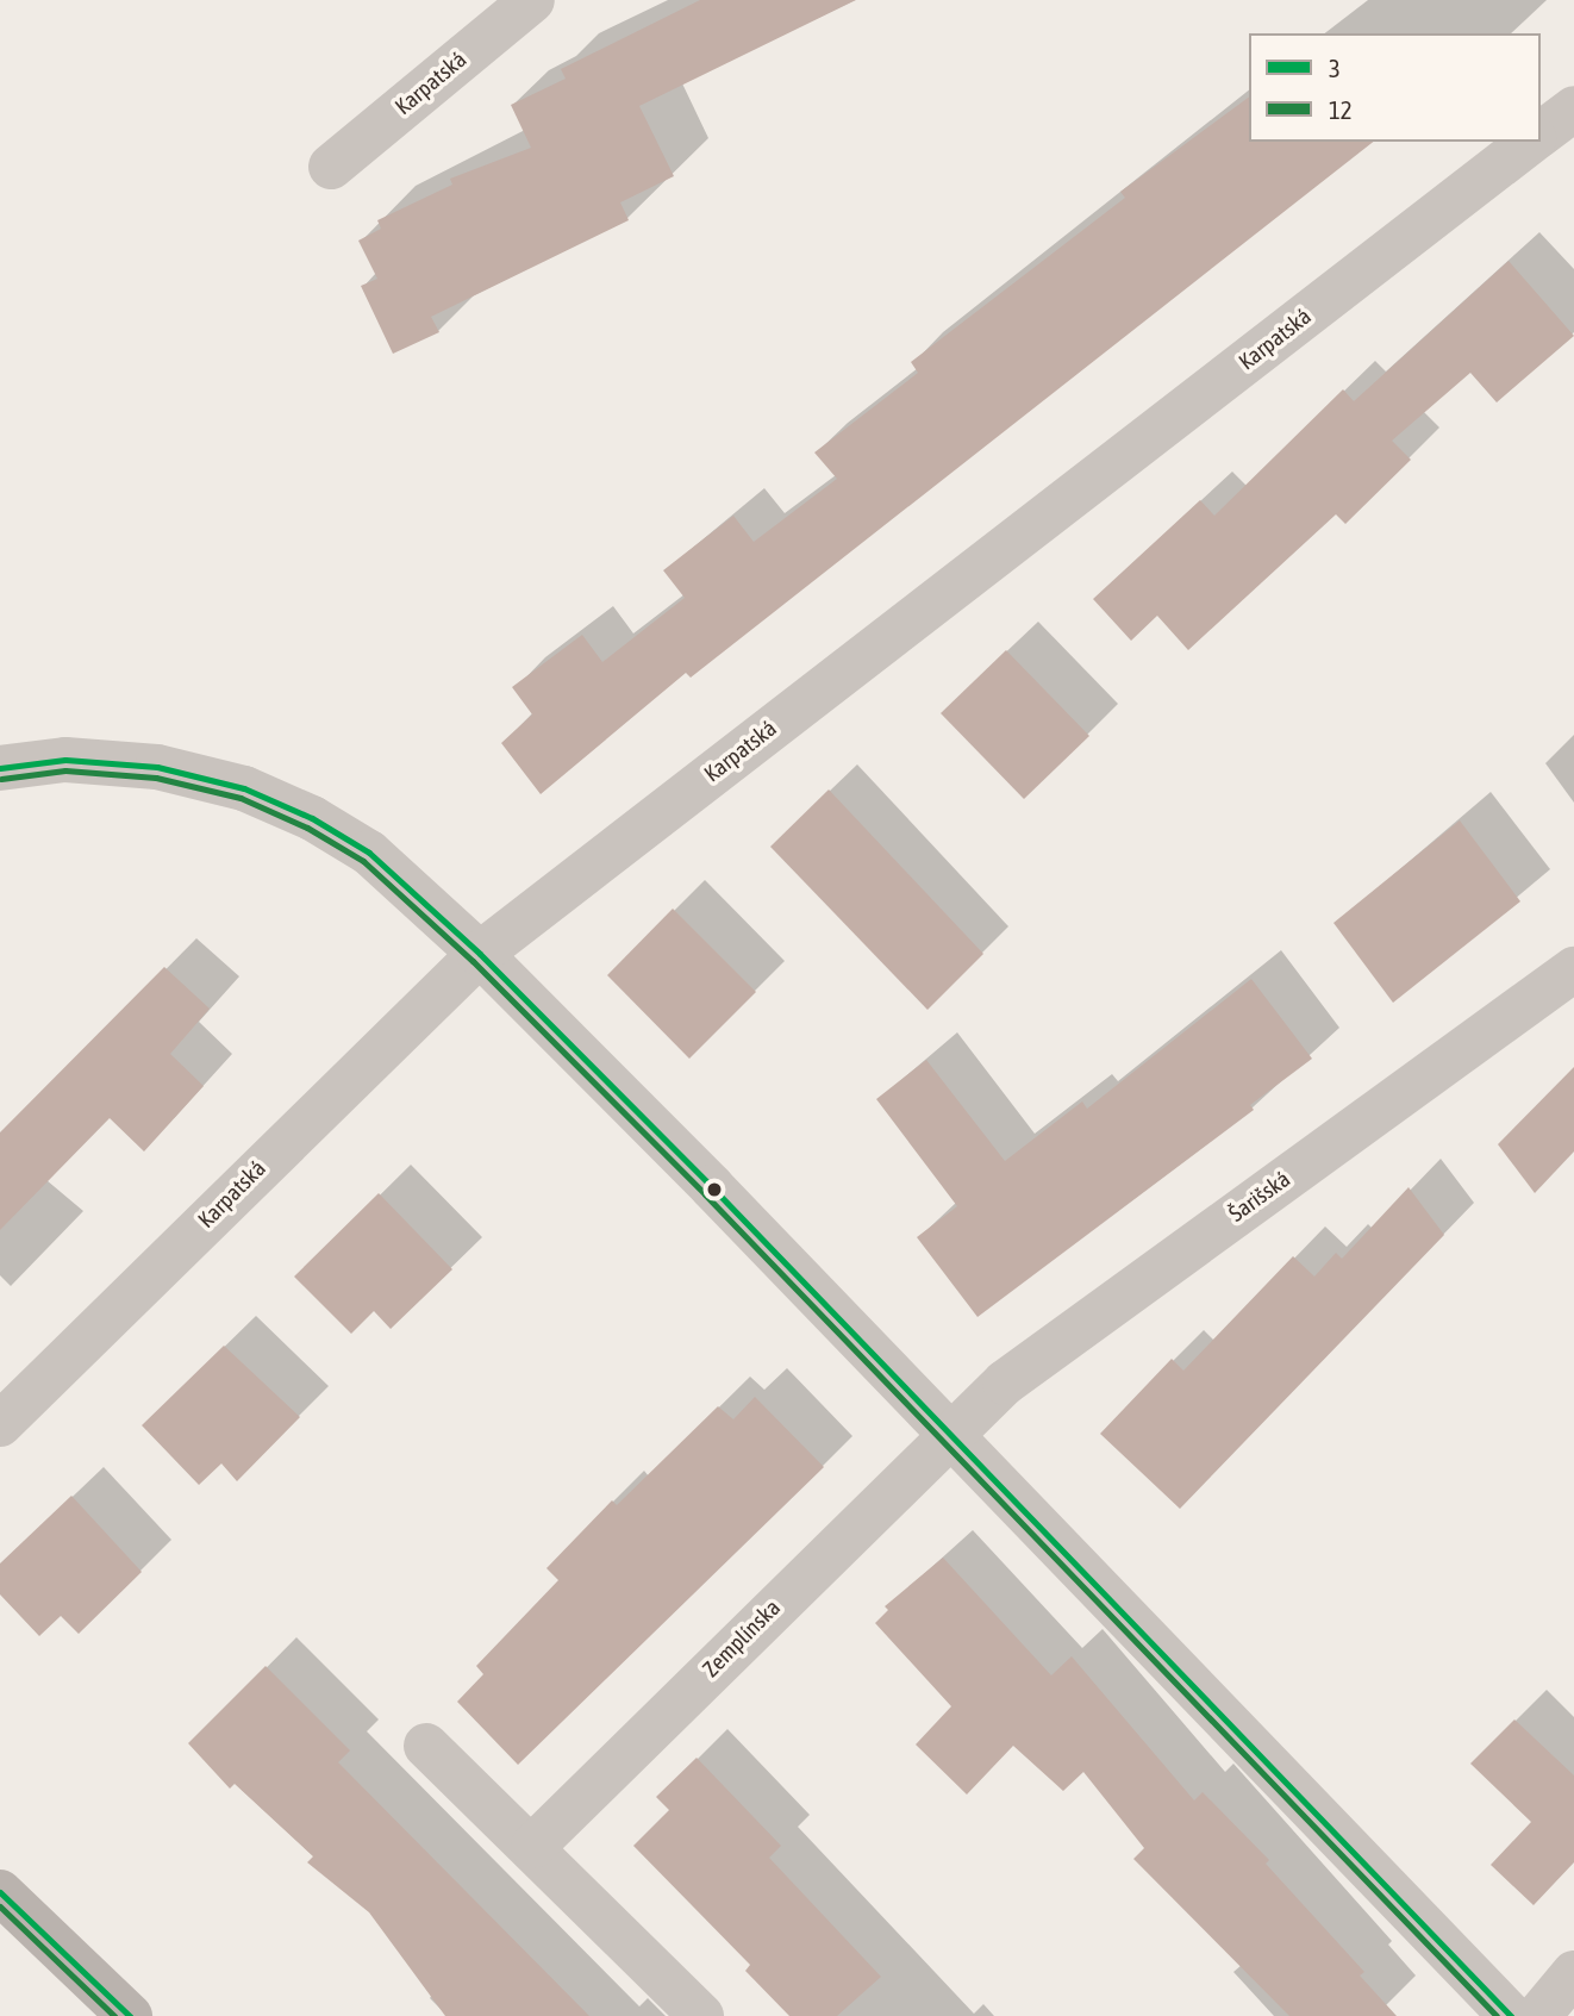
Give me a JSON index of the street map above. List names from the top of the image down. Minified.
{"streets":{"street":["Karpatská","Šarišská","Zemplínska"]},"crossings":[["Šarišská","Zemplínska"]],"lines":["transit line 3","transit line 12"],"legend":["3","12"]}
